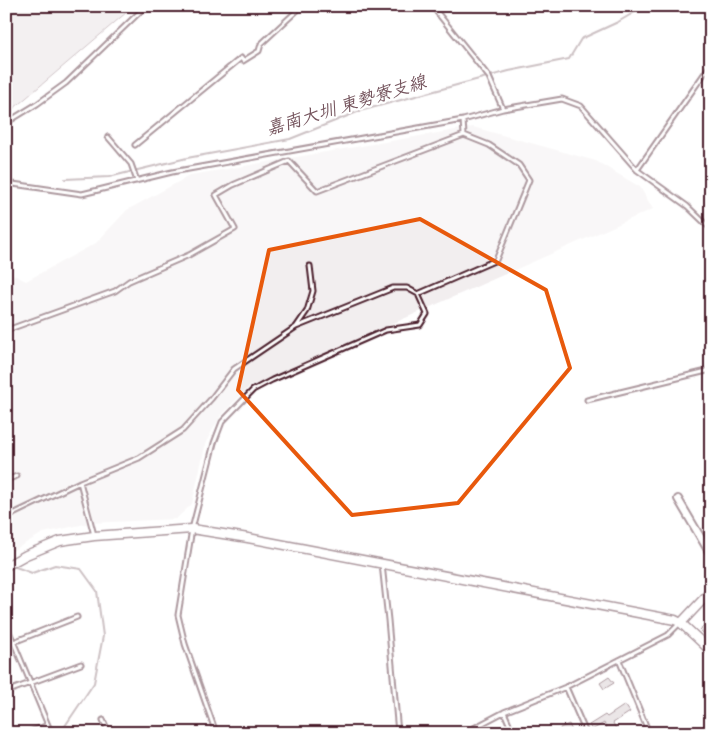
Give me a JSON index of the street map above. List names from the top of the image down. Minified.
{"water":["嘉南大圳 東勢寮支線"]}
